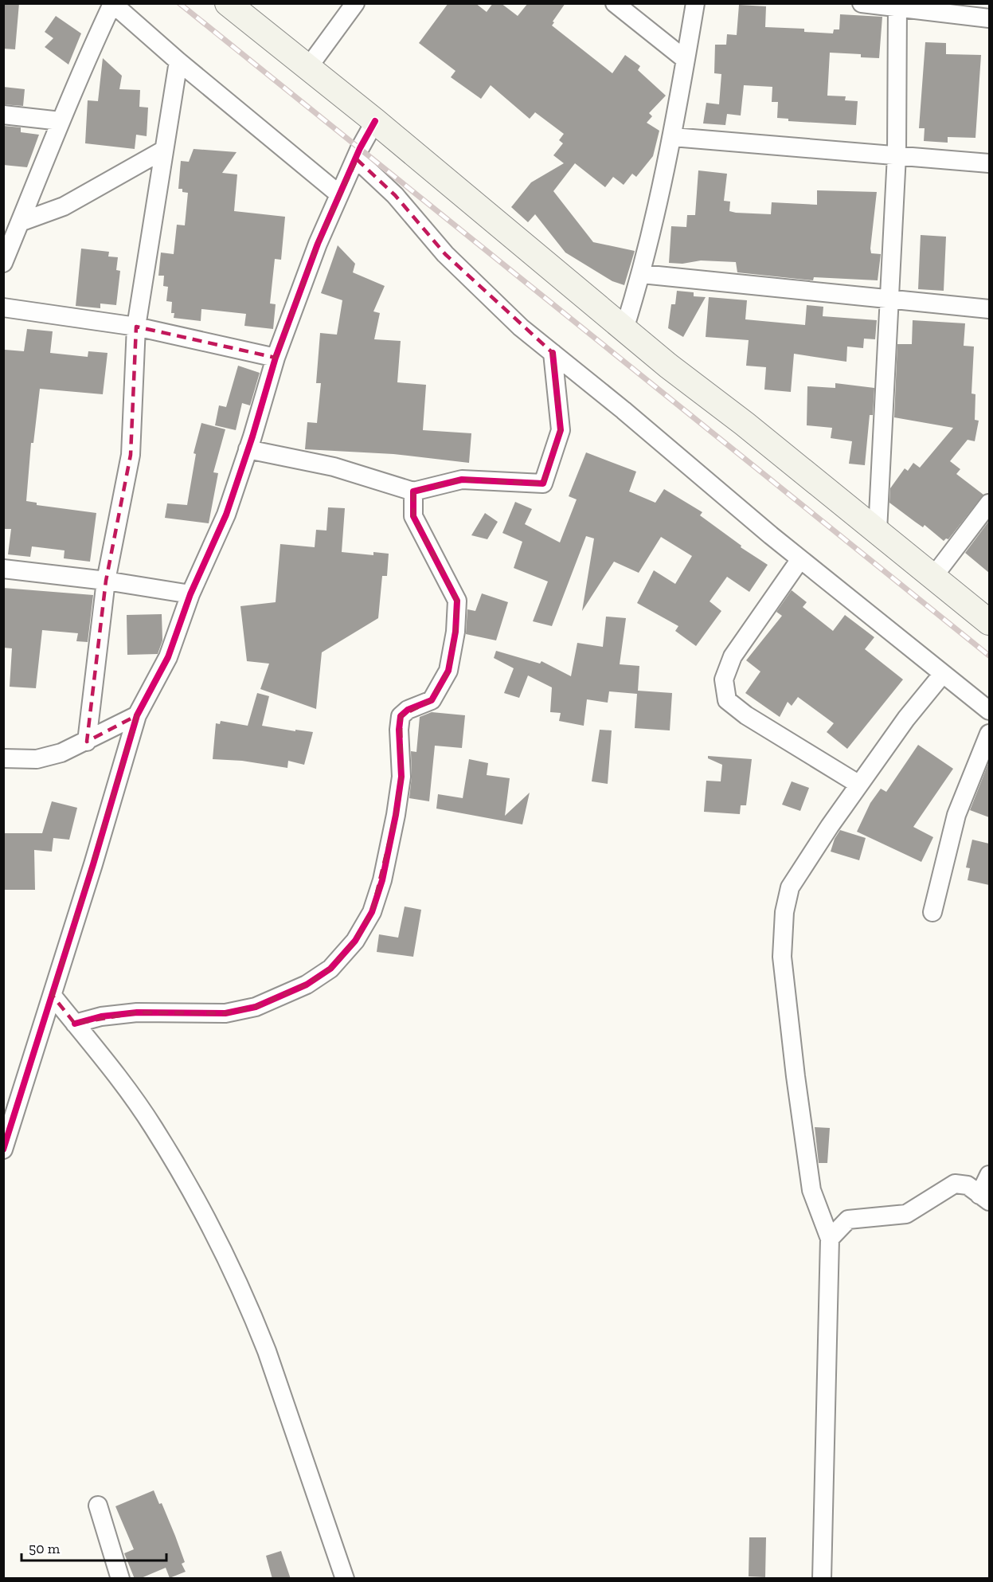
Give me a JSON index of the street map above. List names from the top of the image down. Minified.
{"scale_bar":"50 m"}
